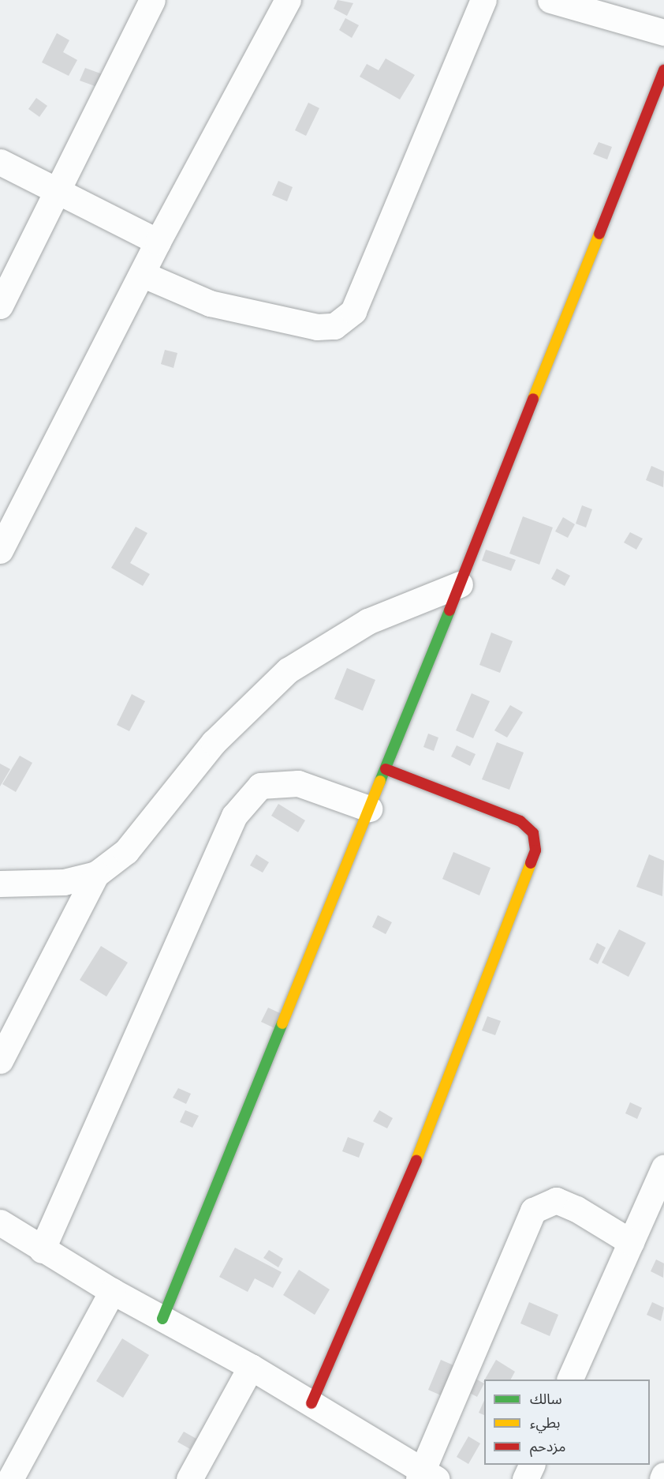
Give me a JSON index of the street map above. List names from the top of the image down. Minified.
{"legend":["سالك","بطيء","مزدحم"]}
